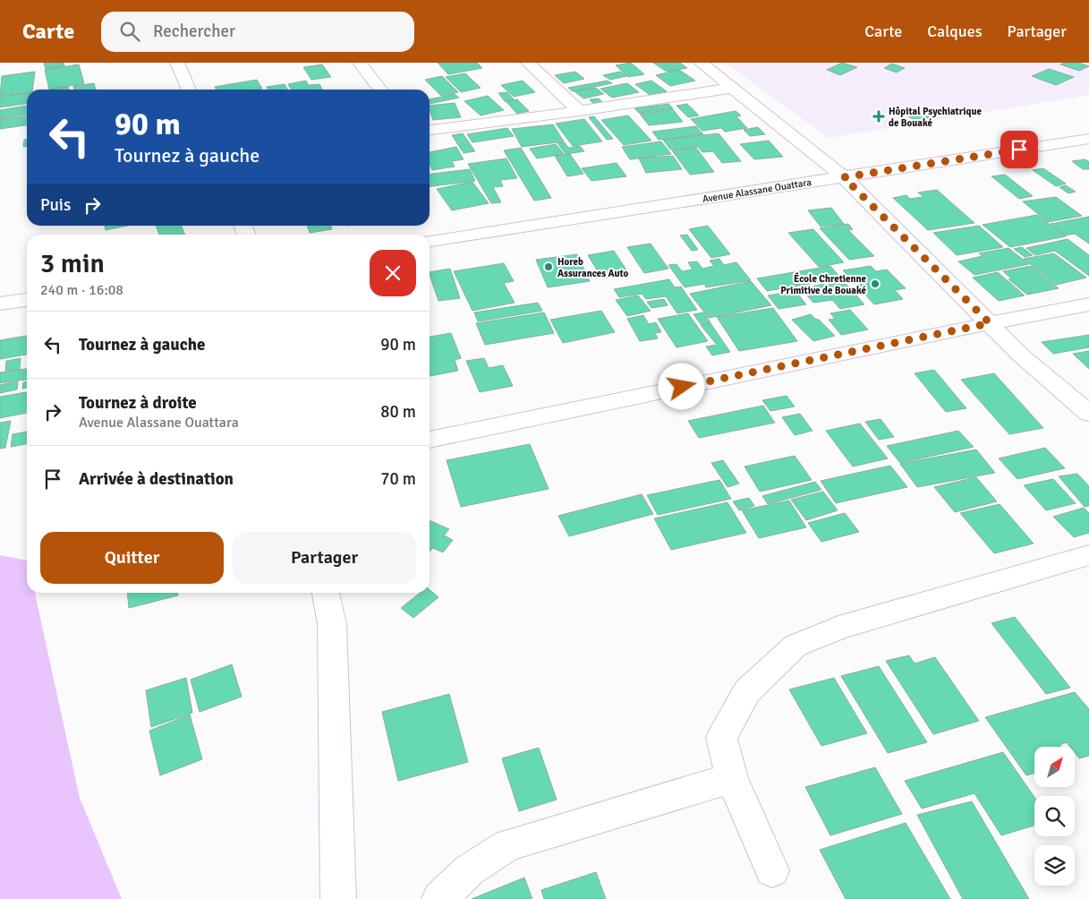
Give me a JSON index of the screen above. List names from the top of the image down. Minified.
{"streets":{"street":["Avenue Alassane Ouattara"]},"places":{"health":["Hôpital Psychiatrique de Bouaké"],"other":["Horeb Assurances Auto","École Chretienne Primitive de Bouaké"]},"north":"top right","page":{"header":"Carte","search":"Rechercher","nav":["Carte","Calques","Partager"],"turn":["90 m","Tournez à gauche"],"then":"Puis","heading":["3 min","240 m · 16:08"],"list":[{"name":"Tournez à gauche","value":"90 m"},{"name":"Tournez à droite","note":"Avenue Alassane Ouattara","value":"80 m"},{"name":"Arrivée à destination","value":"70 m"}],"buttons":["Quitter","Partager"]}}
